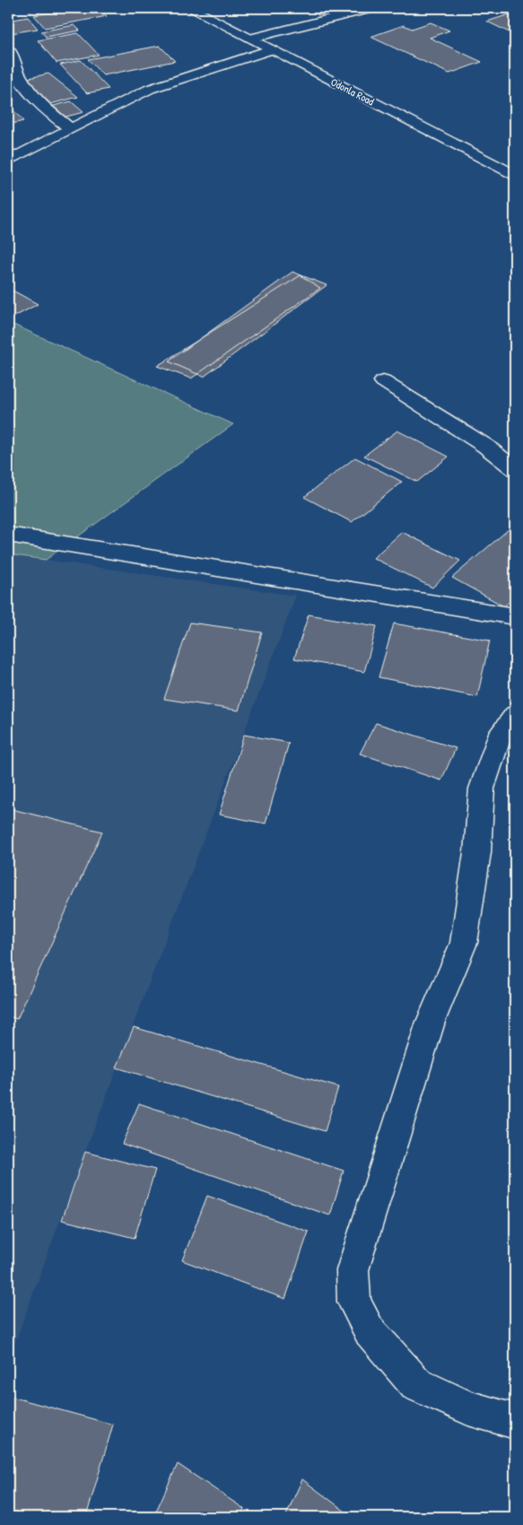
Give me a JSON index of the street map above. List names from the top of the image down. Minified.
{"streets":{"street":["Odonla Road"]}}
